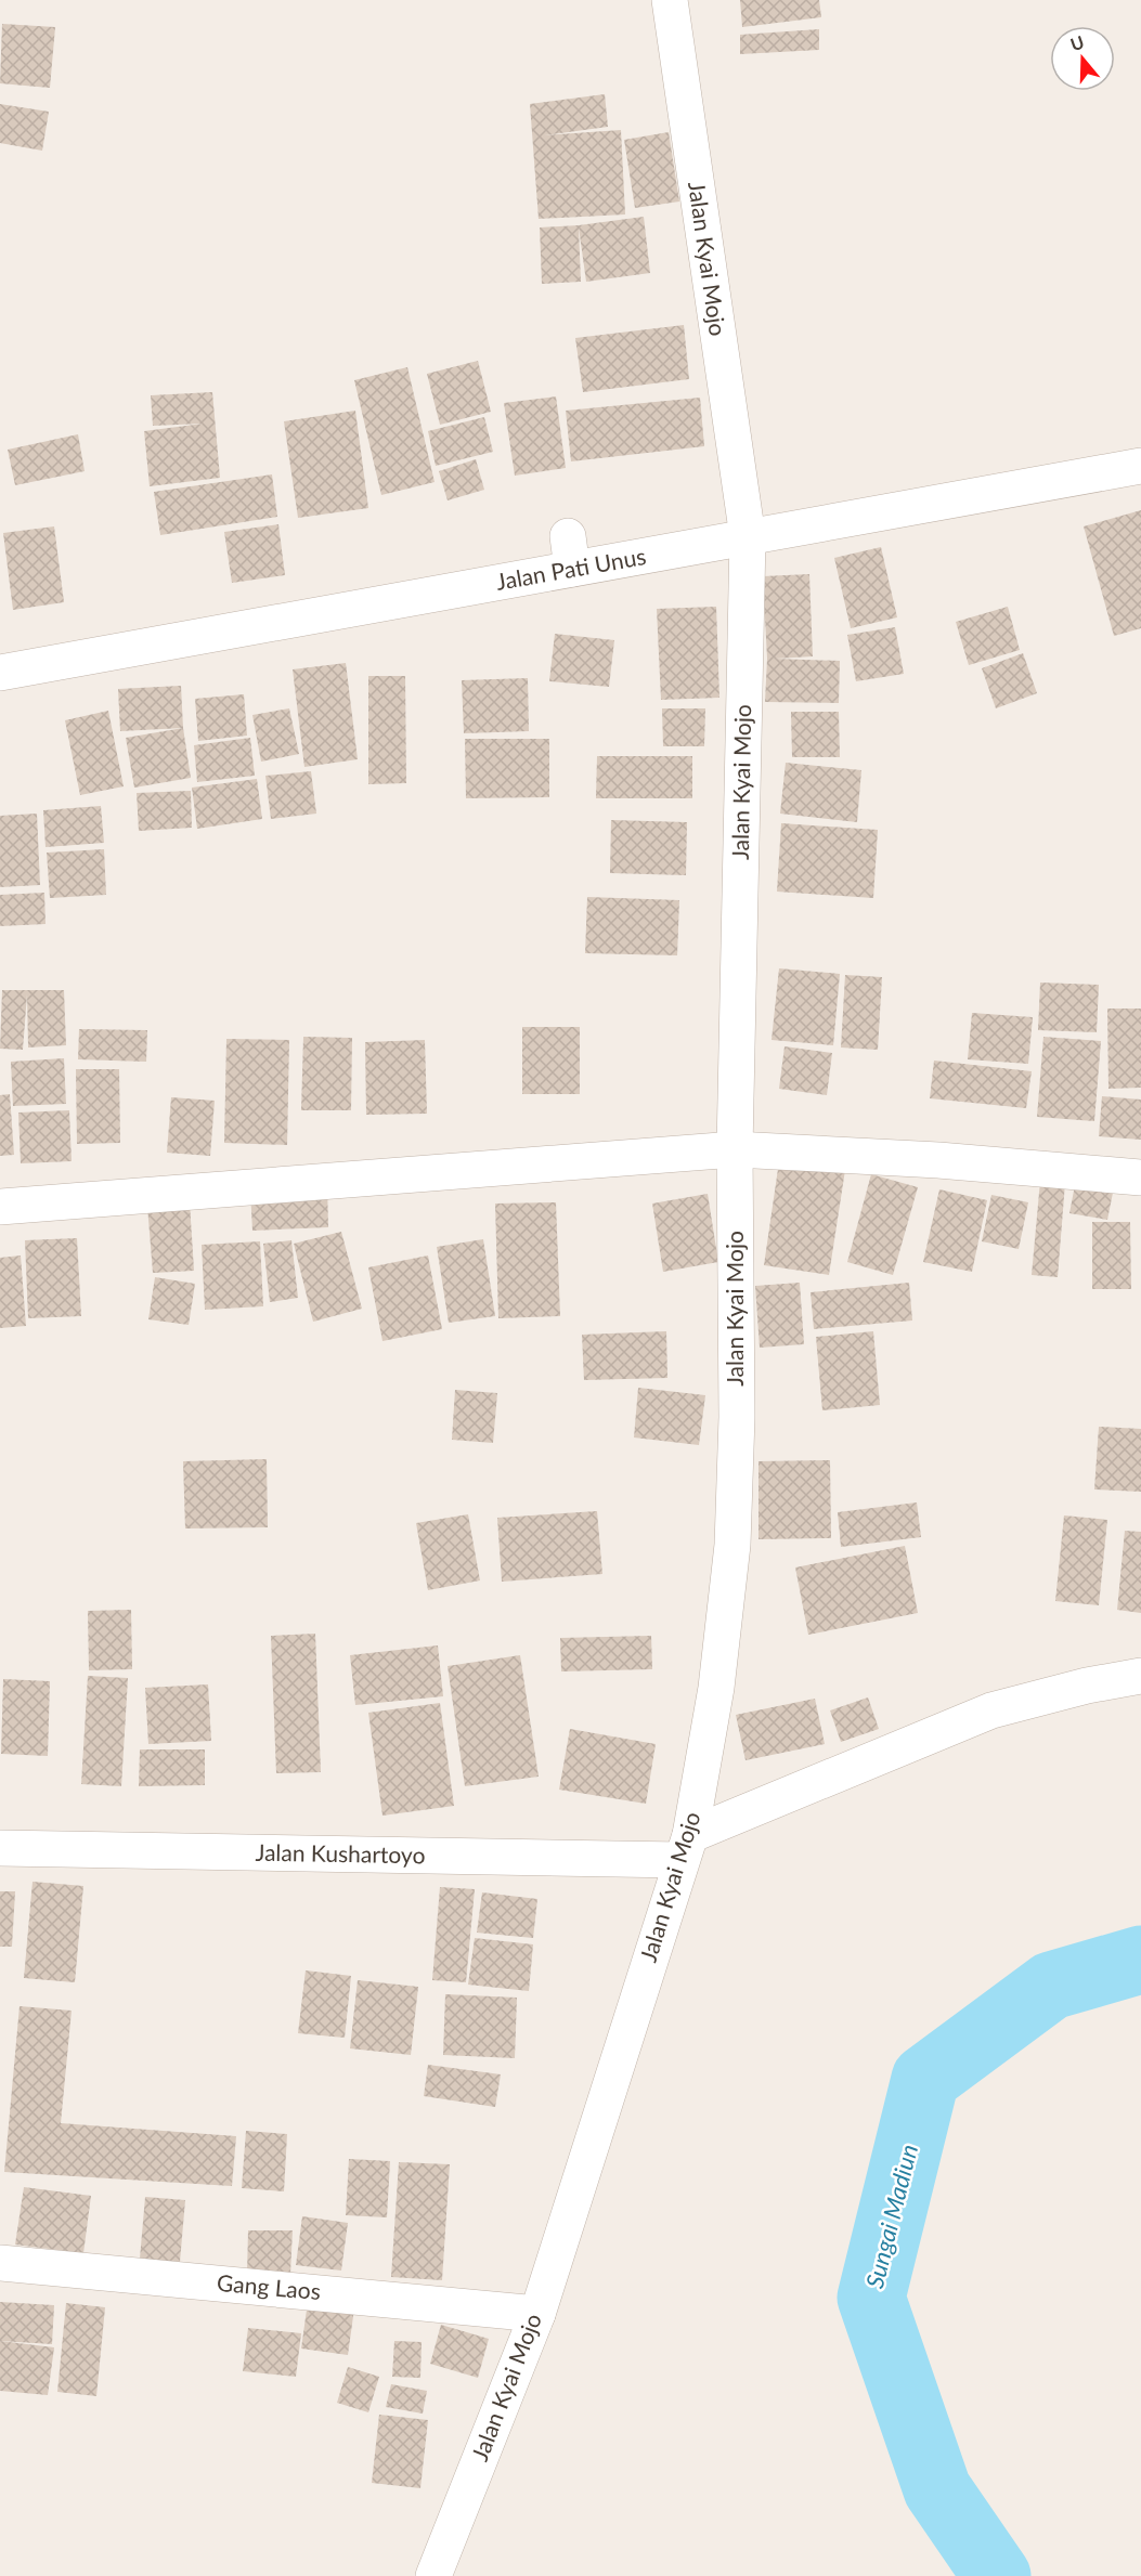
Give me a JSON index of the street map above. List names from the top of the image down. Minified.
{"streets":{"street":["Jalan Kyai Mojo","Jalan Pati Unus","Jalan Kushartoyo","Gang Laos"]},"crossings":[["Jalan Kyai Mojo","Jalan Pati Unus"],["Jalan Kyai Mojo","Jalan Kushartoyo"],["Jalan Kyai Mojo","Gang Laos"]],"water":["Sungai Madiun"],"north":"top"}
